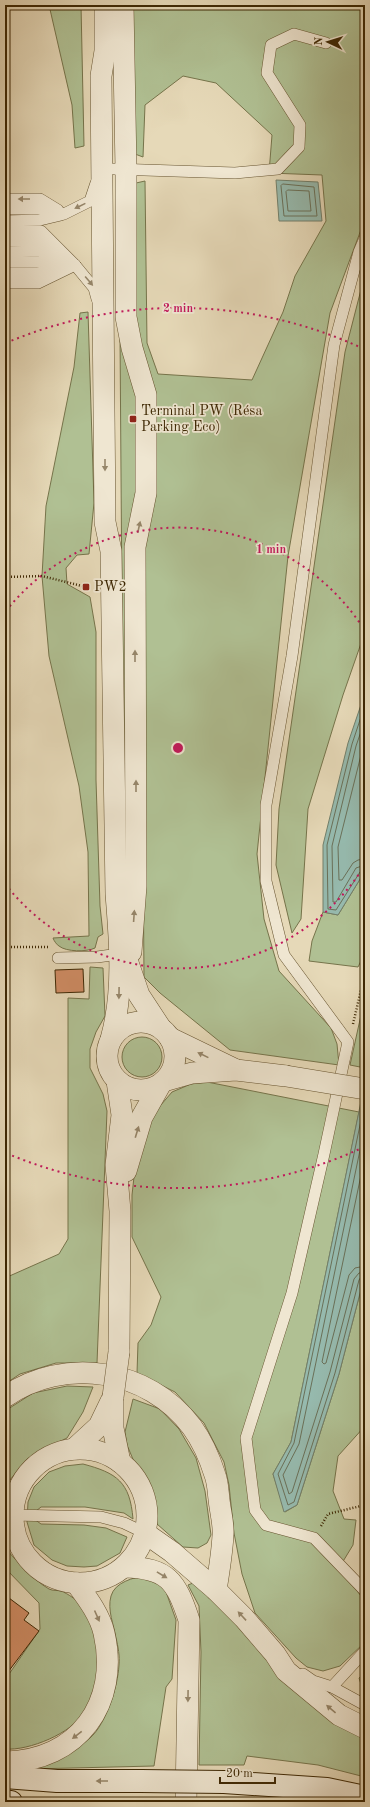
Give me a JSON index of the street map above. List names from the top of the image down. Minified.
{"places":{"transit":["Terminal PW (Résa Parking Eco)","PW2"]},"scale_bar":"20 m","north":"left","rings":["2 min","1 min"]}
